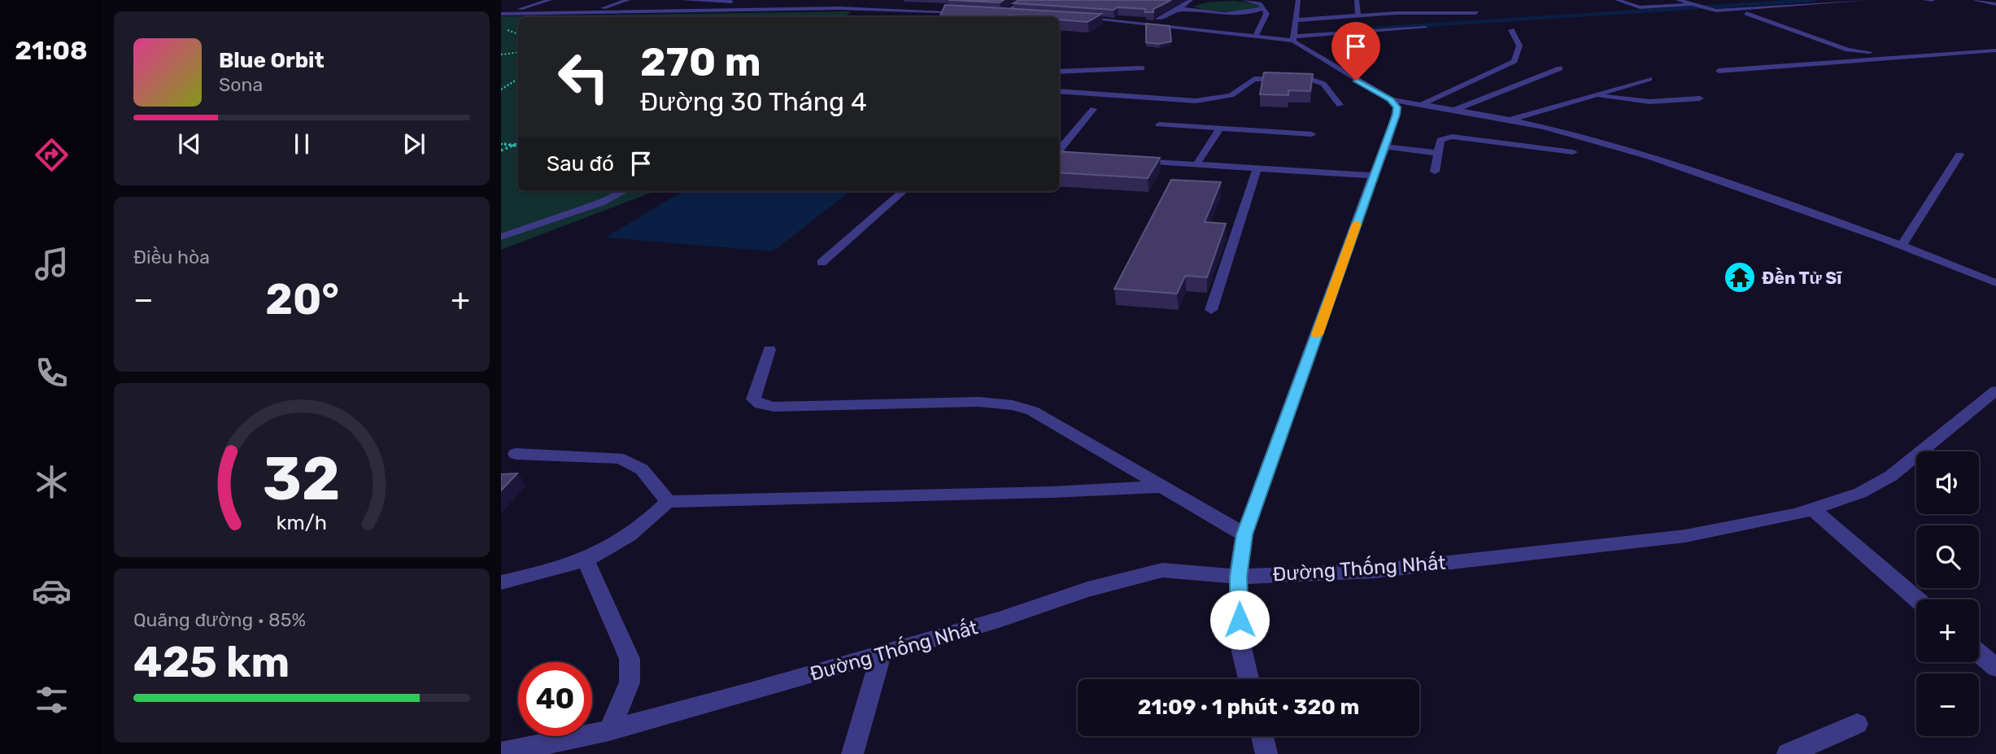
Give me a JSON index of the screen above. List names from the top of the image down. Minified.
{"streets":{"street":["Đường Thống Nhất"]},"places":{"temple":["Đền Tử Sĩ"]},"page":{"tabs":"21:08","turn":["270 m","Đường 30 Tháng 4"],"song":["Blue Orbit","Sona"],"then":"Sau đó","tile":["Điều hòa",["Quãng đường · 85%","425 km"]],"heat":["−","20°","+"],"map_buttons":["+","−"],"limit":"40","trip":"21:09 · 1 phút · 320 m","gauge":["32","km/h"]}}
